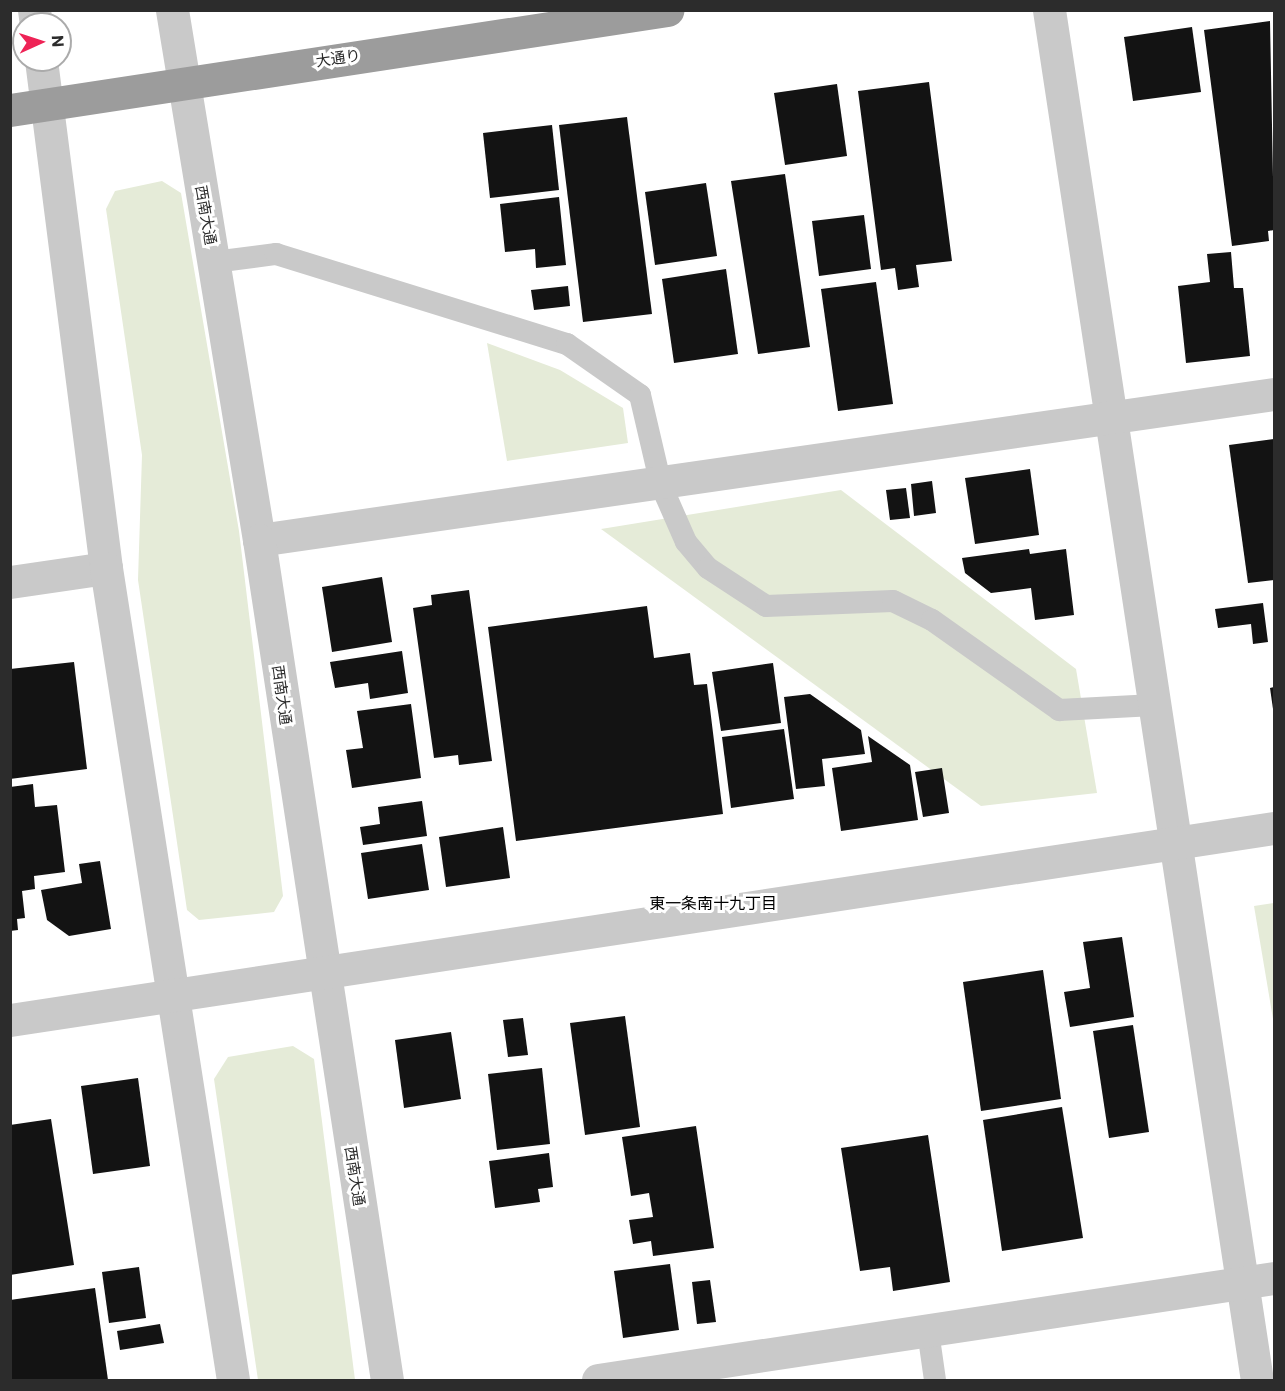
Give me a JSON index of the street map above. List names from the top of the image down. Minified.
{"streets":{"highway":["大通り"],"street":["西南大通"]},"crossings":[["大通り","西南大通"]],"districts":["東一条南十九丁目"],"north":"right"}
